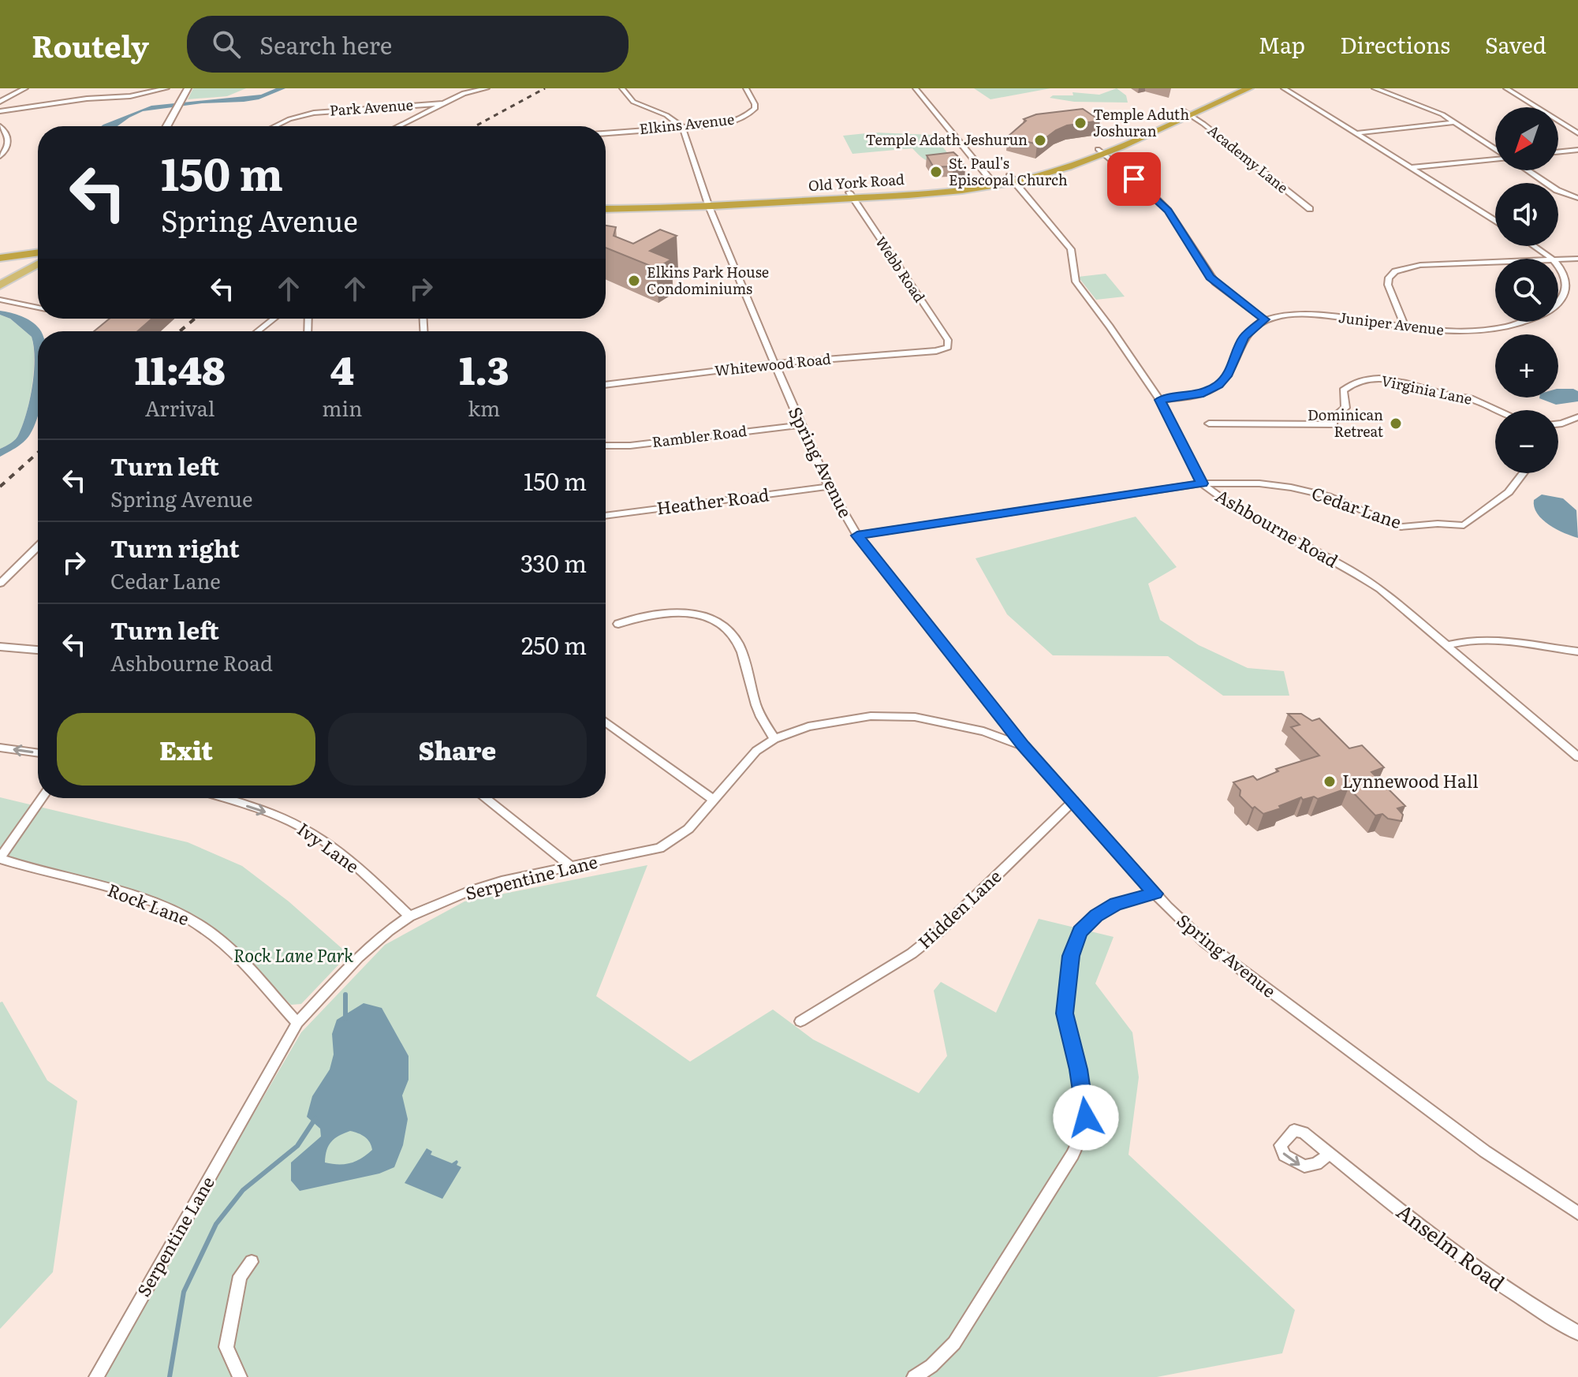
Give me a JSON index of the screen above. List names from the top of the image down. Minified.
{"streets":{"highway":["Old York Road"],"street":["Park Avenue","Elkins Avenue","Academy Lane","Webb Road","Juniper Avenue","Whitewood Road","Virginia Lane","Rambler Road","Spring Avenue","Heather Road","Cedar Lane","Ashbourne Road","Ivy Lane","Serpentine Lane","Rock Lane","Hidden Lane","Anselm Road"]},"crossings":[["Elkins Avenue","Spring Avenue"],["Academy Lane","Old York Road"],["Old York Road","Webb Road"],["Old York Road","Spring Avenue"],["Old York Road","Ashbourne Road"],["Webb Road","Whitewood Road"],["Whitewood Road","Spring Avenue"],["Rambler Road","Spring Avenue"],["Spring Avenue","Heather Road"],["Spring Avenue","Cedar Lane"],["Spring Avenue","Serpentine Lane"],["Spring Avenue","Hidden Lane"],["Cedar Lane","Ashbourne Road"],["Ivy Lane","Serpentine Lane"],["Serpentine Lane","Rock Lane"]],"one_way":["Ivy Lane"],"parks":["Rock Lane Park"],"places":["Temple Aduth Joshuran","Temple Adath Jeshurun","St. Paul's Episcopal Church","Elkins Park House Condominiums","Dominican Retreat","Lynnewood Hall"],"north":"bottom left","page":{"header":"Routely","search":"Search here","nav":["Map","Directions","Saved"],"map_buttons":["+","−"],"turn":["150 m","Spring Avenue"],"eta":["11:48","Arrival","4","min","1.3","km"],"list":[{"name":"Turn left","note":"Spring Avenue","value":"150 m"},{"name":"Turn right","note":"Cedar Lane","value":"330 m"},{"name":"Turn left","note":"Ashbourne Road","value":"250 m"}],"buttons":["Exit","Share"]}}
